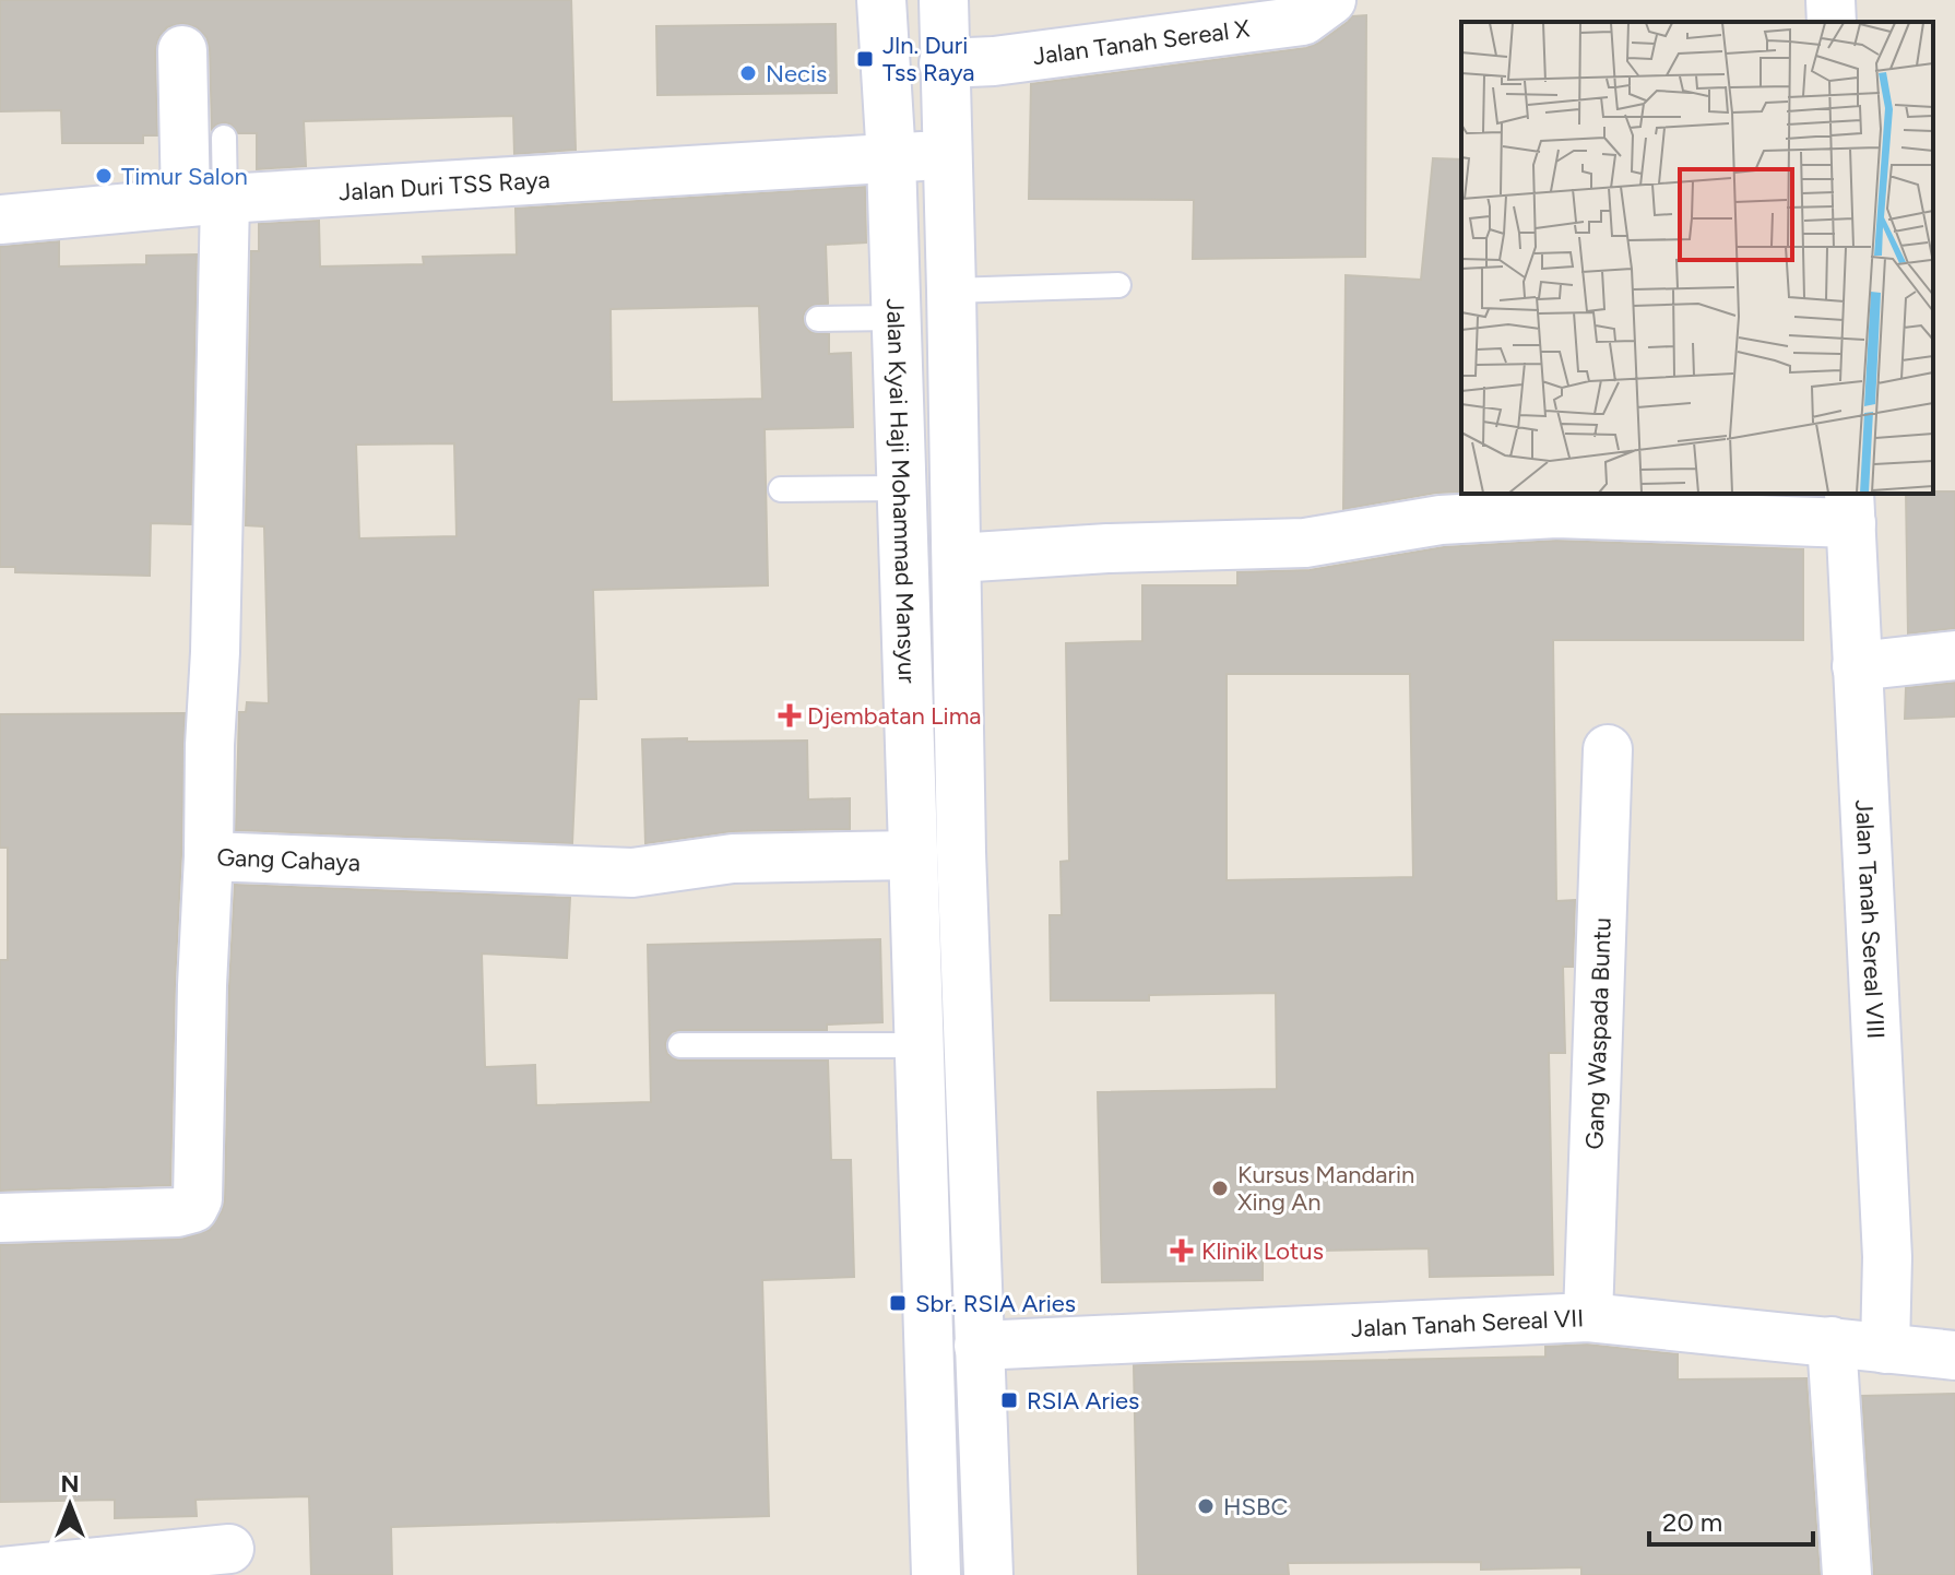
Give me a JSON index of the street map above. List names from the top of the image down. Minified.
{"streets":{"street":["Jalan Tanah Sereal X","Jalan Duri TSS Raya","Jalan Kyai Haji Mohammad Mansyur","Gang Cahaya","Jalan Tanah Sereal VIII","Gang Waspada Buntu","Jalan Tanah Sereal VII"]},"crossings":[["Jalan Tanah Sereal X","Jalan Kyai Haji Mohammad Mansyur"],["Jalan Duri TSS Raya","Jalan Kyai Haji Mohammad Mansyur"],["Jalan Kyai Haji Mohammad Mansyur","Gang Cahaya"],["Jalan Kyai Haji Mohammad Mansyur","Jalan Tanah Sereal VII"],["Jalan Tanah Sereal VIII","Jalan Tanah Sereal VII"],["Gang Waspada Buntu","Jalan Tanah Sereal VII"]],"places":{"transit":["Jln. Duri Tss Raya","Sbr. RSIA Aries","RSIA Aries"],"other":["Necis","Timur Salon","Kursus Mandarin Xing An","HSBC"],"health":["Djembatan Lima","Klinik Lotus"]},"scale_bar":"20 m","north":"top"}
